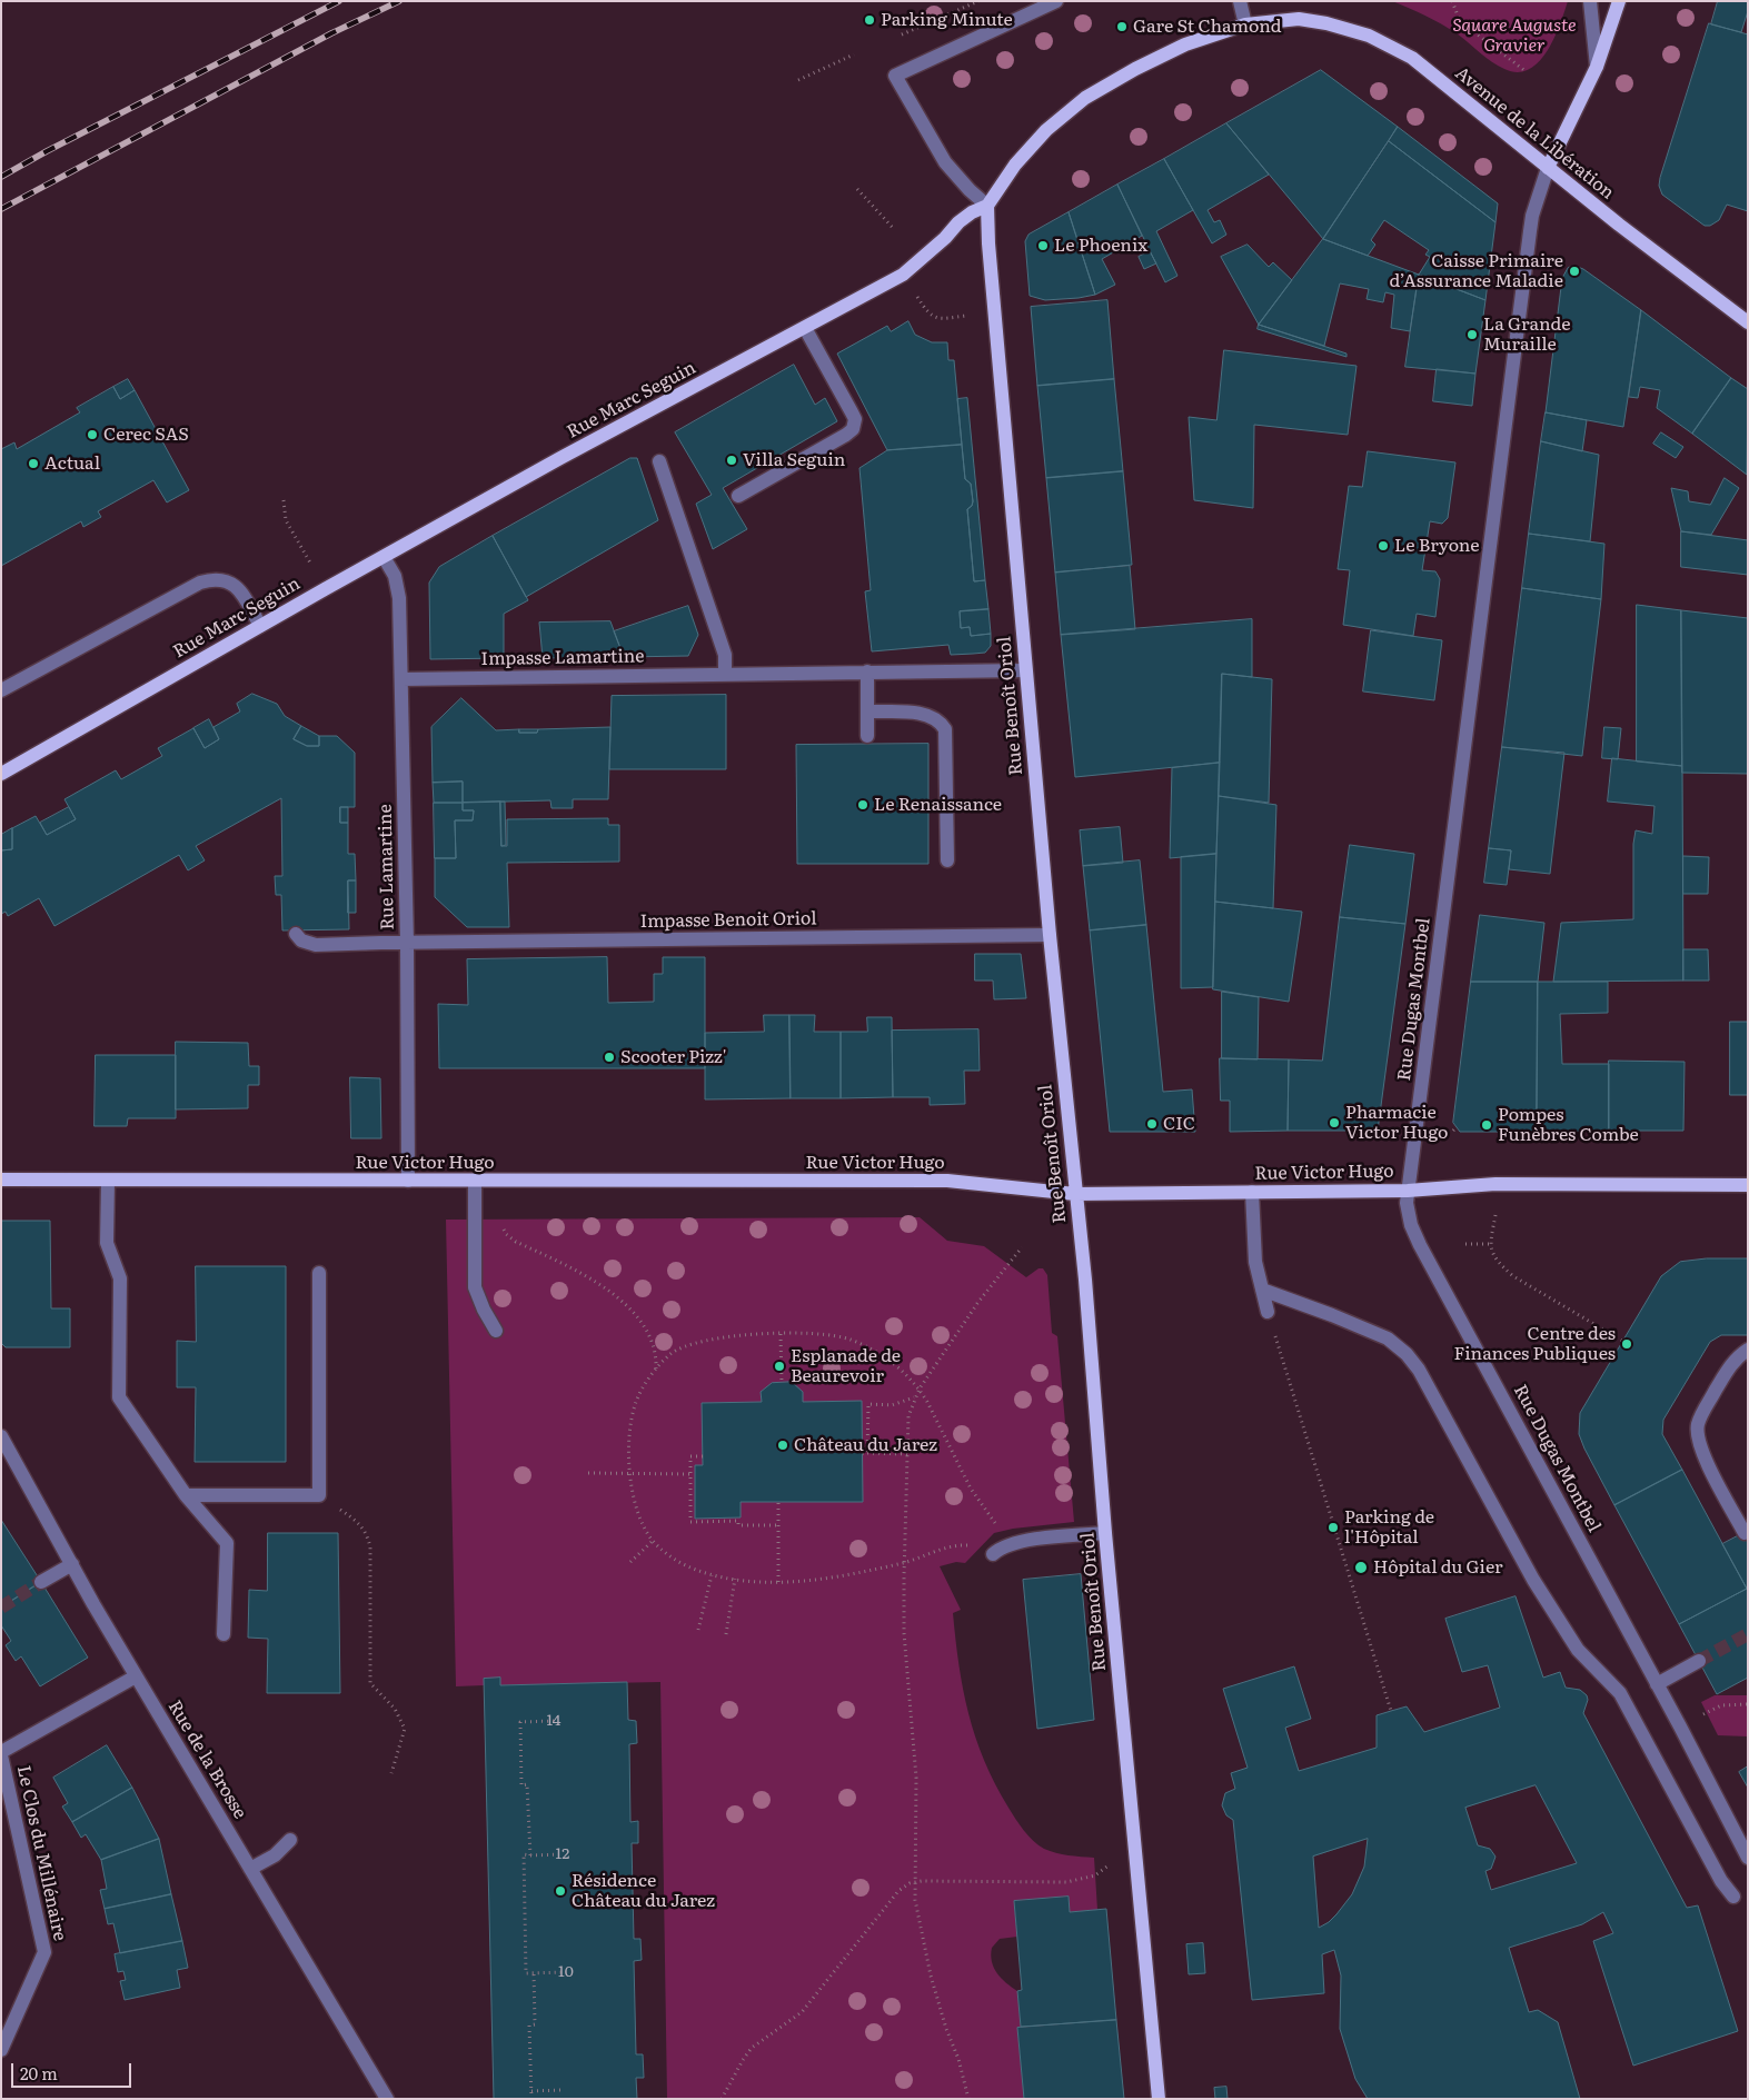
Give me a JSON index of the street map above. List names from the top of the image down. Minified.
{"streets":{"main road":["Avenue de la Libération","Rue Marc Seguin","Rue Benoît Oriol","Rue Victor Hugo"],"street":["Impasse Lamartine","Rue Lamartine","Impasse Benoit Oriol","Rue Dugas Montbel","Rue de la Brosse","Le Clos du Millénaire"]},"crossings":[["Avenue de la Libération","Rue Marc Seguin"],["Avenue de la Libération","Rue Dugas Montbel"],["Rue Marc Seguin","Rue Benoît Oriol"],["Rue Marc Seguin","Rue Lamartine"],["Impasse Lamartine","Rue Benoît Oriol"],["Impasse Lamartine","Rue Lamartine"],["Rue Benoît Oriol","Impasse Benoit Oriol"],["Rue Benoît Oriol","Rue Victor Hugo"],["Rue Lamartine","Impasse Benoit Oriol"],["Rue Lamartine","Rue Victor Hugo"],["Rue Dugas Montbel","Rue Victor Hugo"],["Rue de la Brosse","Le Clos du Millénaire"]],"parks":["Square Auguste Gravier"],"places":["Parking Minute","Gare St Chamond","Le Phoenix","Caisse Primaire d’Assurance Maladie","La Grande Muraille","Cerec SAS","Villa Seguin","Actual","Le Bryone","Le Renaissance","Scooter Pizz'","Pharmacie Victor Hugo","CIC","Pompes Funèbres Combe","Centre des Finances Publiques","Esplanade de Beaurevoir","Château du Jarez","Parking de l'Hôpital","Hôpital du Gier","Résidence Château du Jarez"],"house_numbers":["14","12","10"],"scale_bar":"20 m"}
